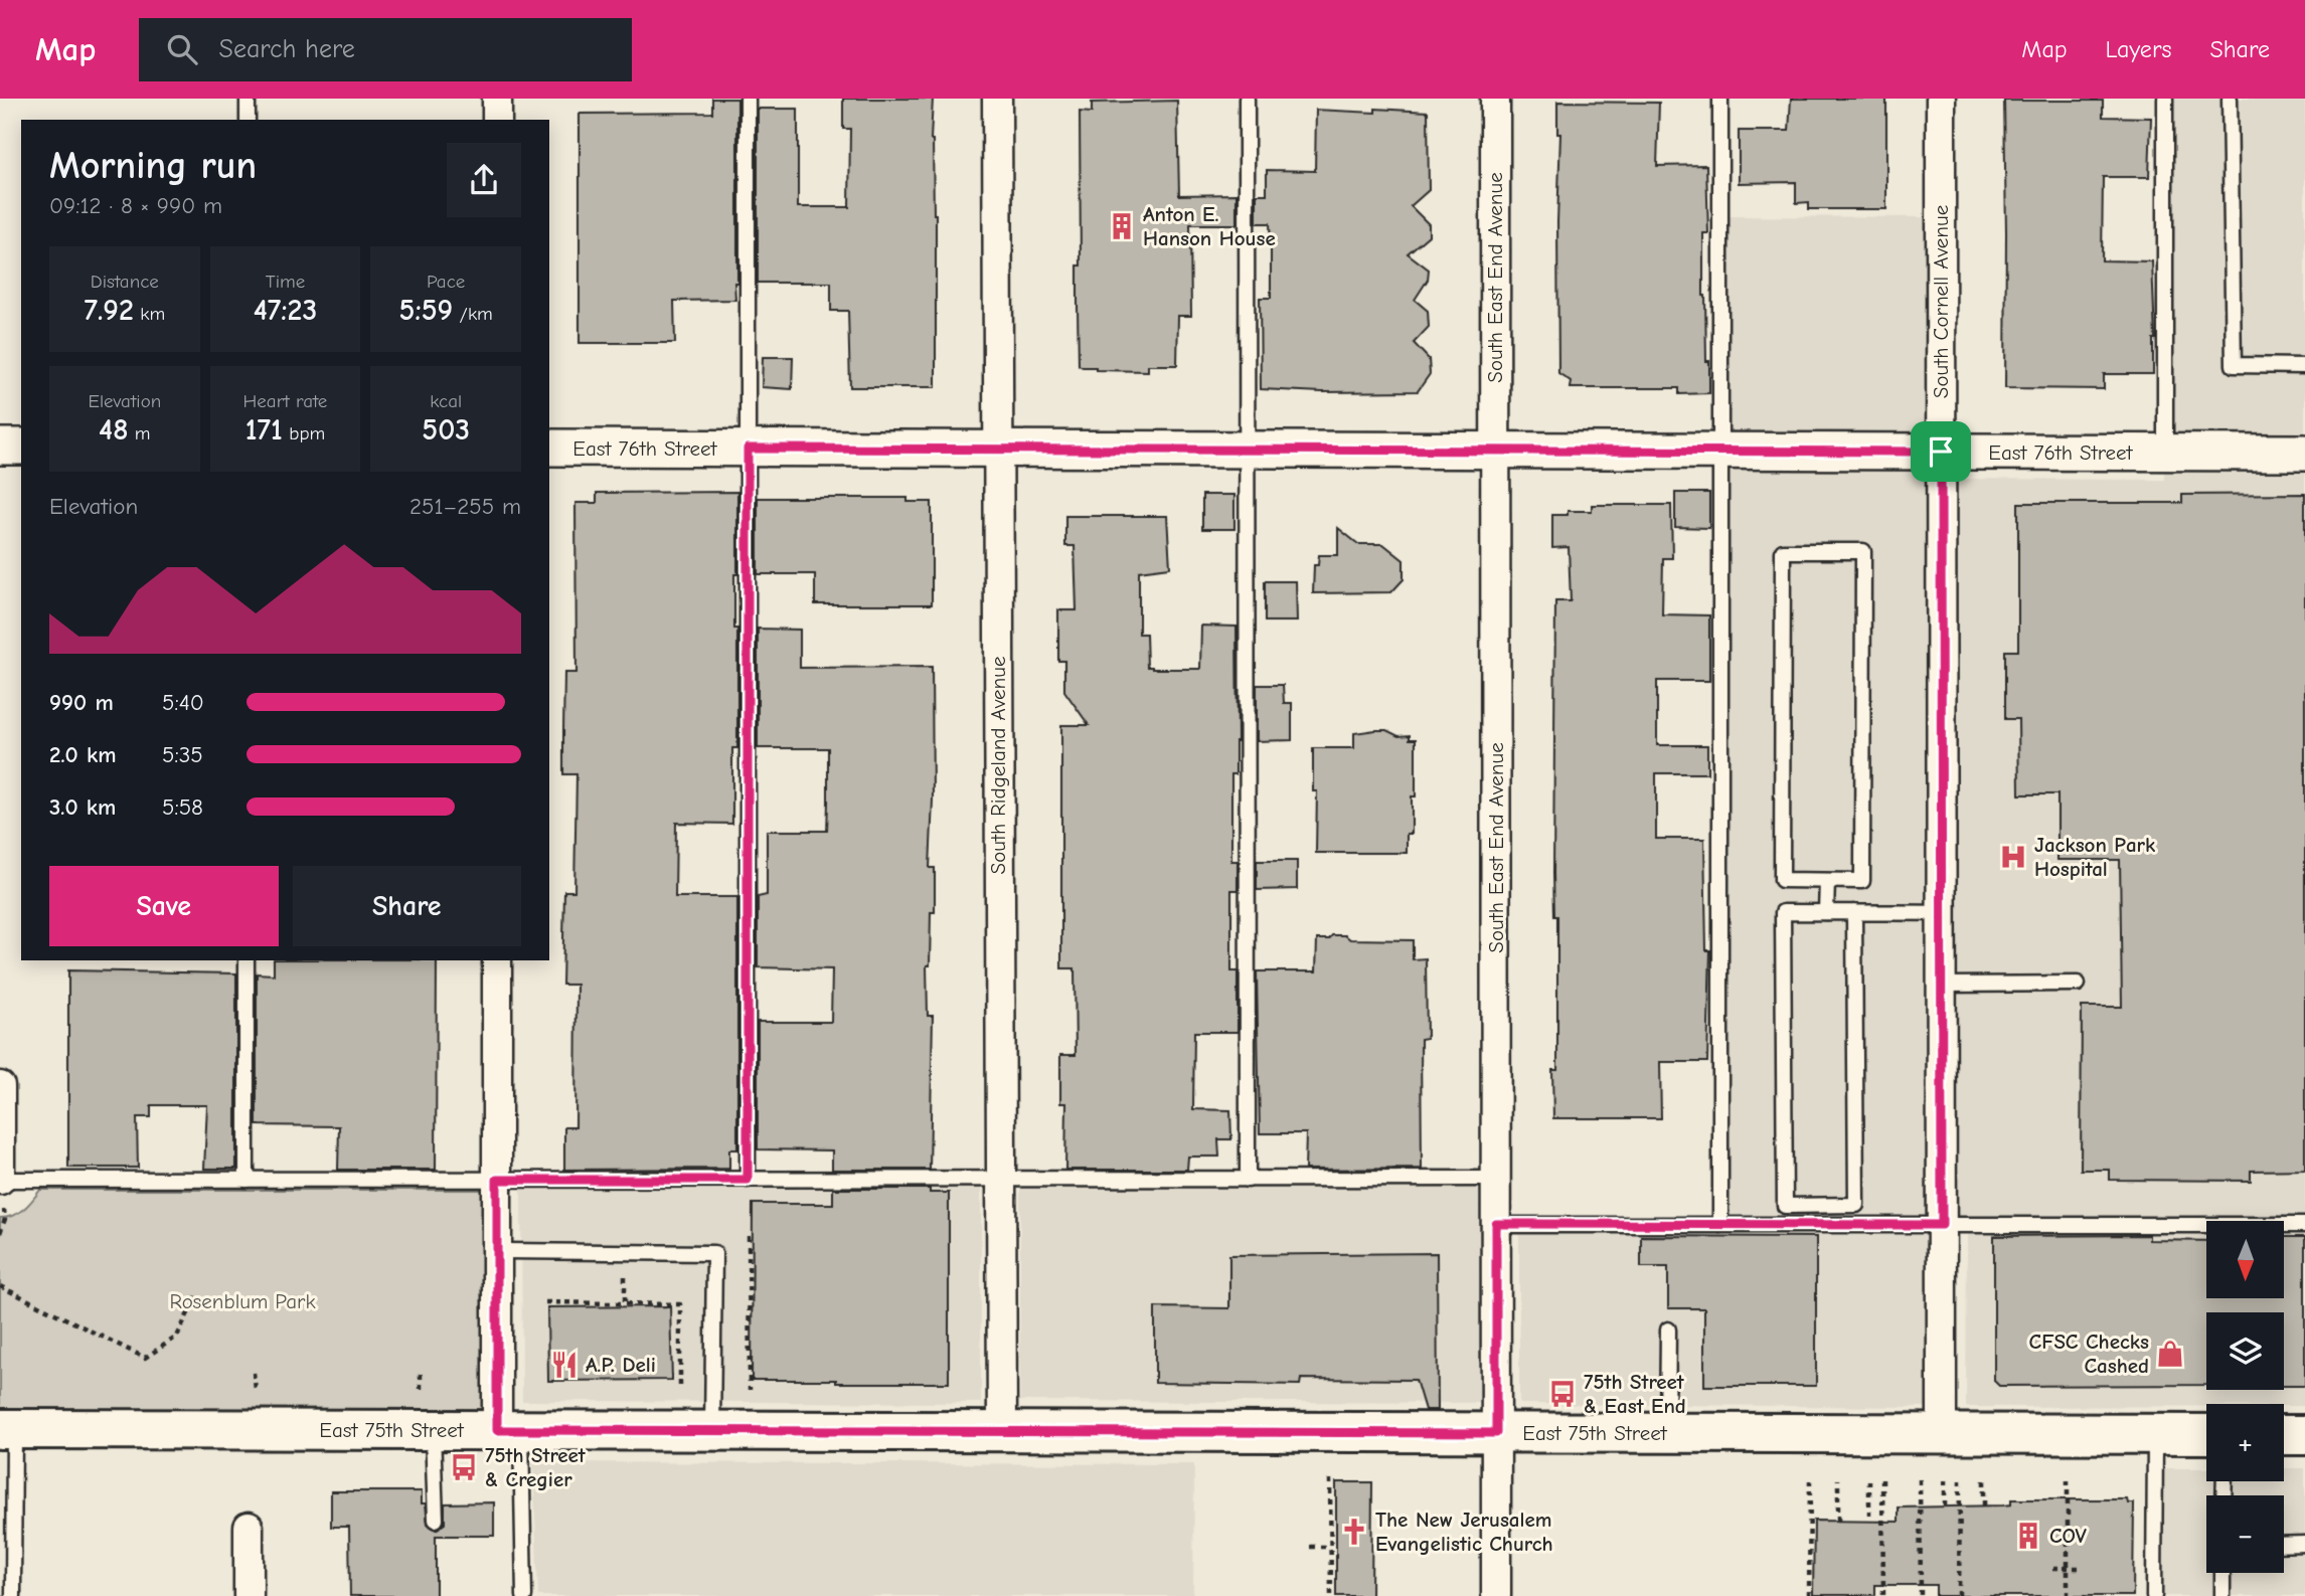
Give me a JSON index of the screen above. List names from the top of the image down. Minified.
{"streets":{"main road":["East 75th Street"],"street":["South East End Avenue","South Cornell Avenue","East 76th Street","South Ridgeland Avenue"]},"crossings":[["South East End Avenue","East 76th Street"],["South East End Avenue","East 75th Street"],["South Cornell Avenue","East 76th Street"],["South Cornell Avenue","East 75th Street"],["East 76th Street","South Ridgeland Avenue"],["South Ridgeland Avenue","East 75th Street"]],"parks":["Rosenblum Park"],"places":{"building":["Anton E. Hanson House","COV"],"hospital":["Jackson Park Hospital"],"shop":["CFSC Checks Cashed"],"restaurant":["A.P. Deli"],"bus stop":["75th Street & East End","75th Street & Cregier"],"church":["The New Jerusalem Evangelistic Church"]},"north":"bottom","page":{"header":"Map","search":"Search here","nav":["Map","Layers","Share"],"heading":["Morning run","09:12 · 8 × 990 m"],"stats":[["Distance","7.92 km"],["Time","47:23"],["Pace","5:59 /km"],["Elevation","48 m"],["Heart rate","171 bpm"],["kcal","503"]],"chart":["Elevation","251–255 m"],"list":[{"name":"990 m","note":"5:40"},{"name":"2.0 km","note":"5:35"},{"name":"3.0 km","note":"5:58"}],"buttons":["Save","Share"],"map_buttons":["+","−"]}}
